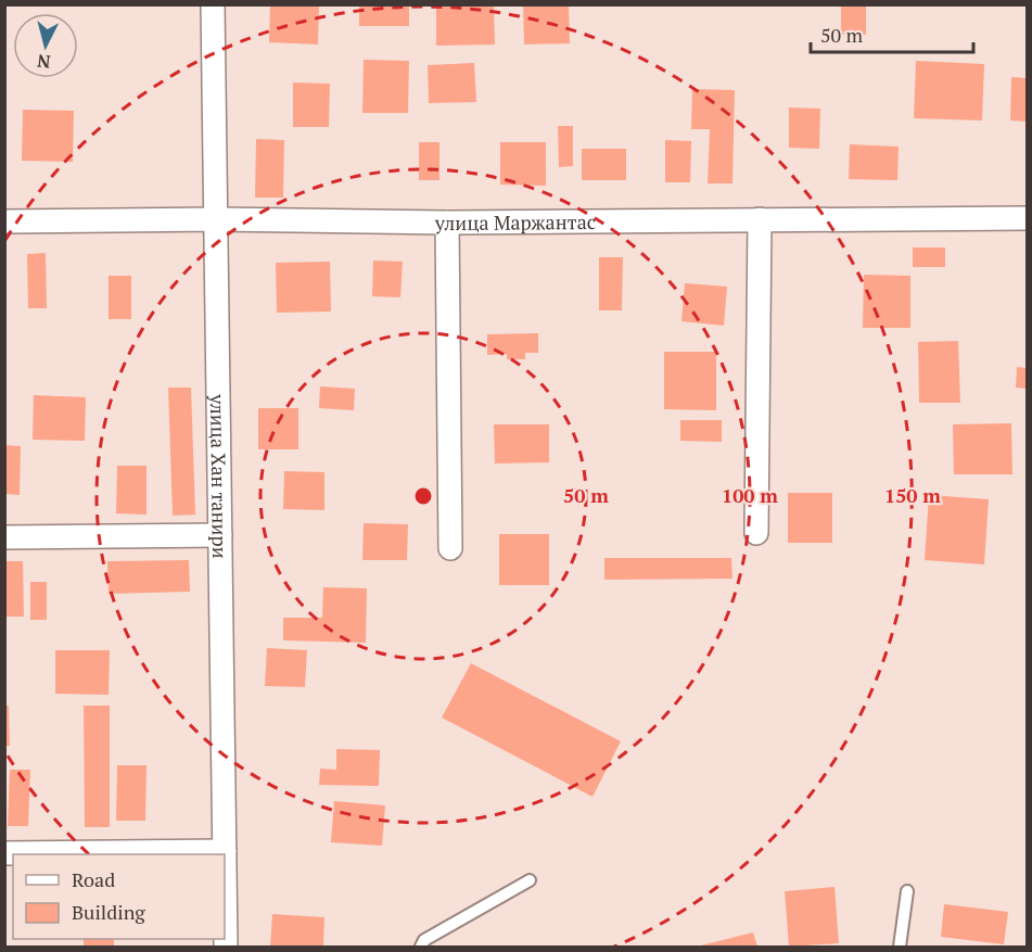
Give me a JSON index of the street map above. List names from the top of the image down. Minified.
{"streets":{"street":["улица Маржантас","улица Хан танири"]},"crossings":[["улица Маржантас","улица Хан танири"]],"legend":["Road","Building"],"scale_bar":"50 m","north":"bottom","rings":["50 m","100 m","150 m"]}
